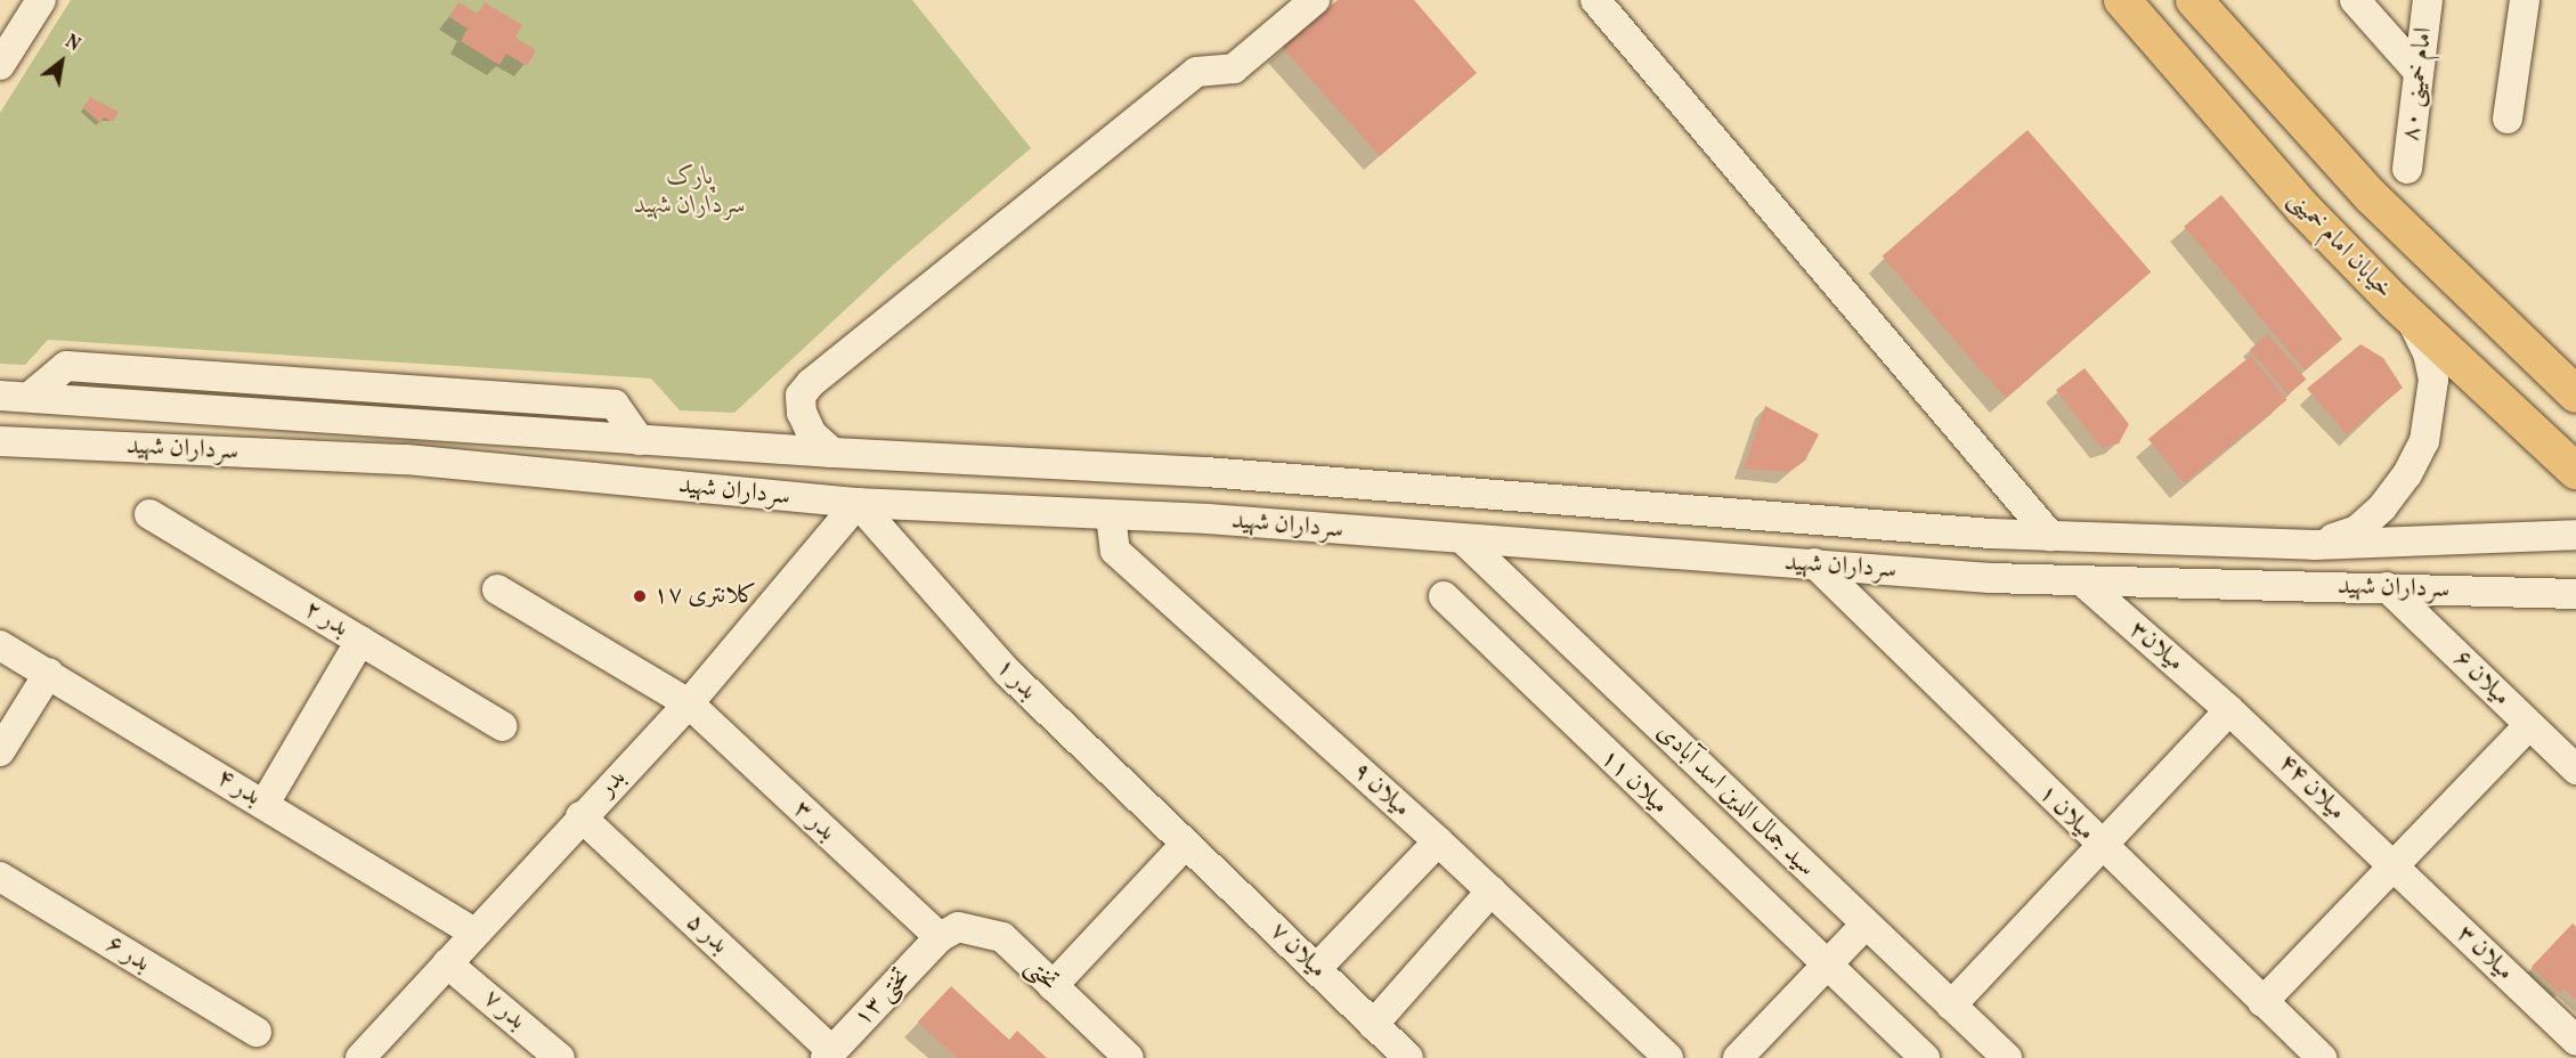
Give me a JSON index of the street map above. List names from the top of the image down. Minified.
{"streets":{"main road":["خیابان امام خمینی"],"street":["امام خمینی ۸۰","سرداران شهید","بدر ۲","میلان۳","میلان ۶","بدر ۱","میلان ۱۱","بدر","بدر ۴","میلان ۴۴","میلان ۹","سید جمال الدین اسد آبادی","میلان ۱","بدر ۳","بدر ۵","میلان ۷","میلان ۳","بدر ۶","تختی","تختی ۱۳","بدر ۷"]},"crossings":[["سرداران شهید","میلان۳"],["سرداران شهید","میلان ۶"],["سرداران شهید","بدر ۱"],["سرداران شهید","بدر"],["سرداران شهید","میلان ۹"],["سرداران شهید","سید جمال الدین اسد آبادی"],["سرداران شهید","میلان ۱"],["میلان۳","میلان ۴۴"],["بدر ۱","بدر"],["بدر ۱","میلان ۷"],["بدر","بدر ۴"],["بدر","بدر ۳"],["بدر","بدر ۵"],["بدر","بدر ۷"],["میلان ۴۴","میلان ۳"],["بدر ۳","تختی"],["بدر ۳","تختی ۱۳"],["بدر ۵","تختی ۱۳"],["تختی","تختی ۱۳"]],"parks":["پارک سرداران شهید"],"places":["کلانتری ۱۷"],"north":"top right"}
